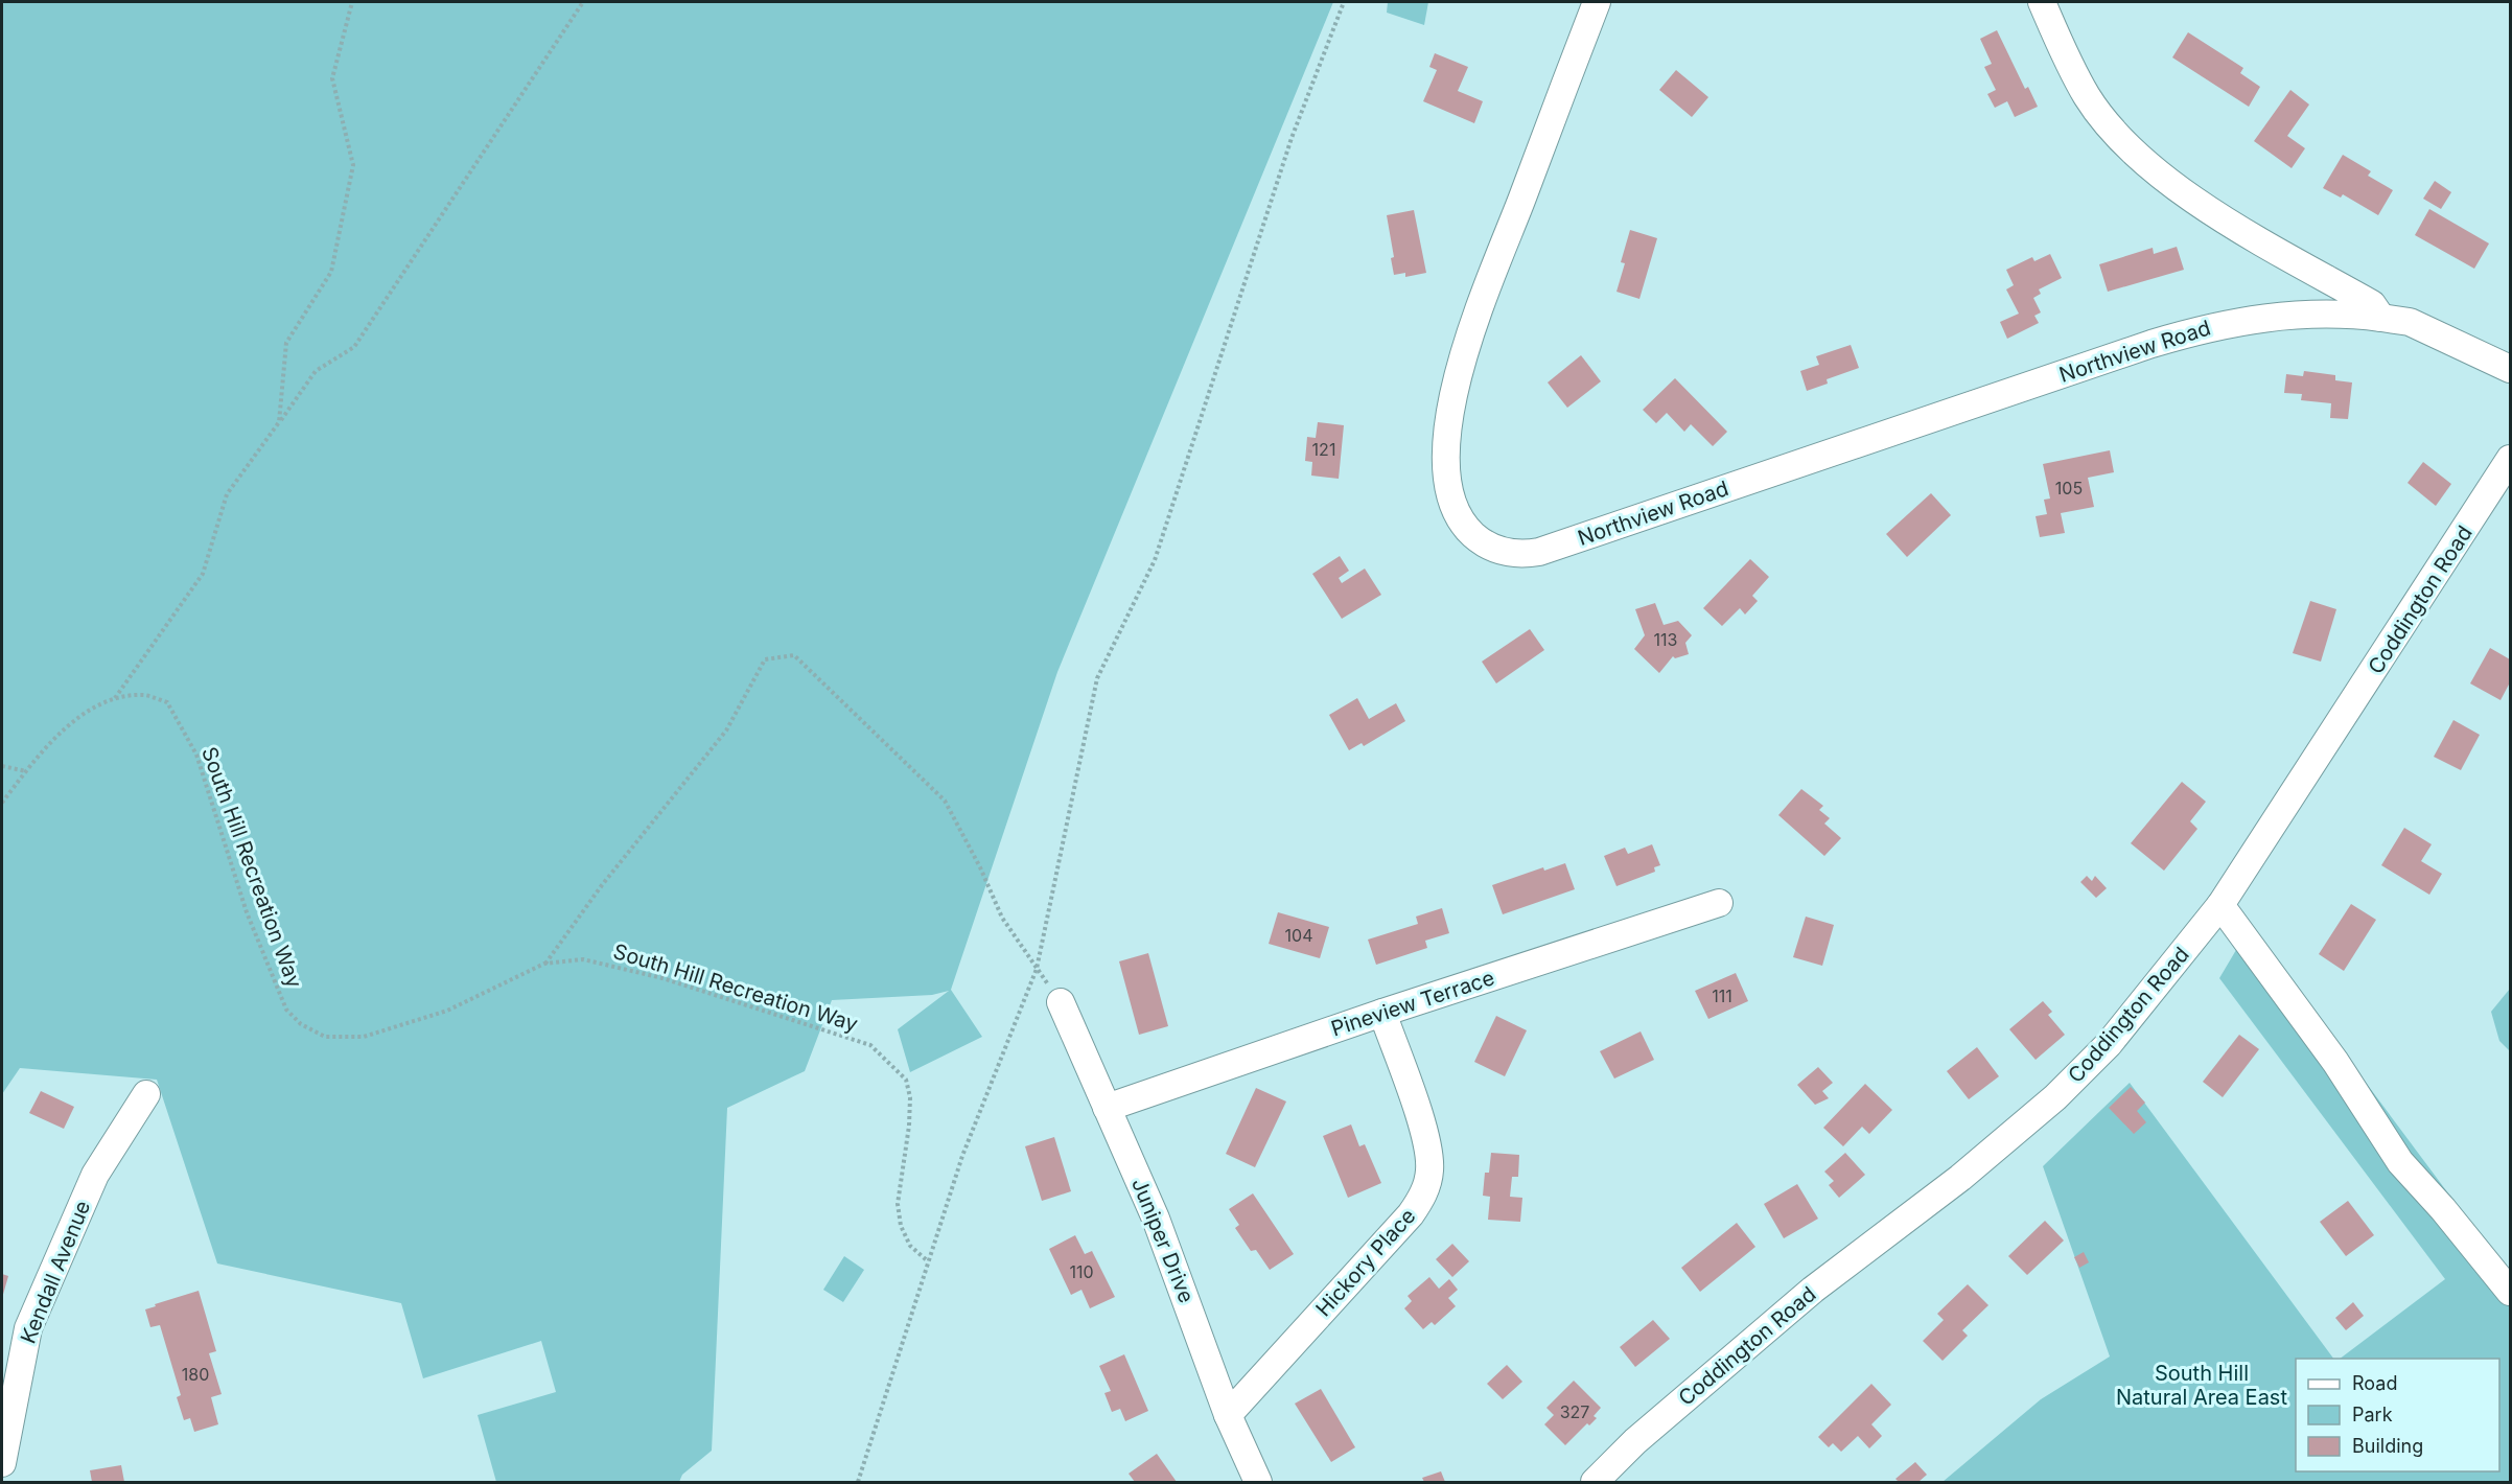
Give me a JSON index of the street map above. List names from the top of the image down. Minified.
{"streets":{"street":["Northview Road","Coddington Road","Pineview Terrace","Juniper Drive","Hickory Place","Kendall Avenue"],"path":["South Hill Recreation Way"]},"crossings":[["Pineview Terrace","Juniper Drive"],["Pineview Terrace","Hickory Place"],["Juniper Drive","Hickory Place"]],"parks":["South Hill Natural Area East"],"house_numbers":["121","105","113","104","111","110","180","327"],"legend":["Road","Park","Building"]}
